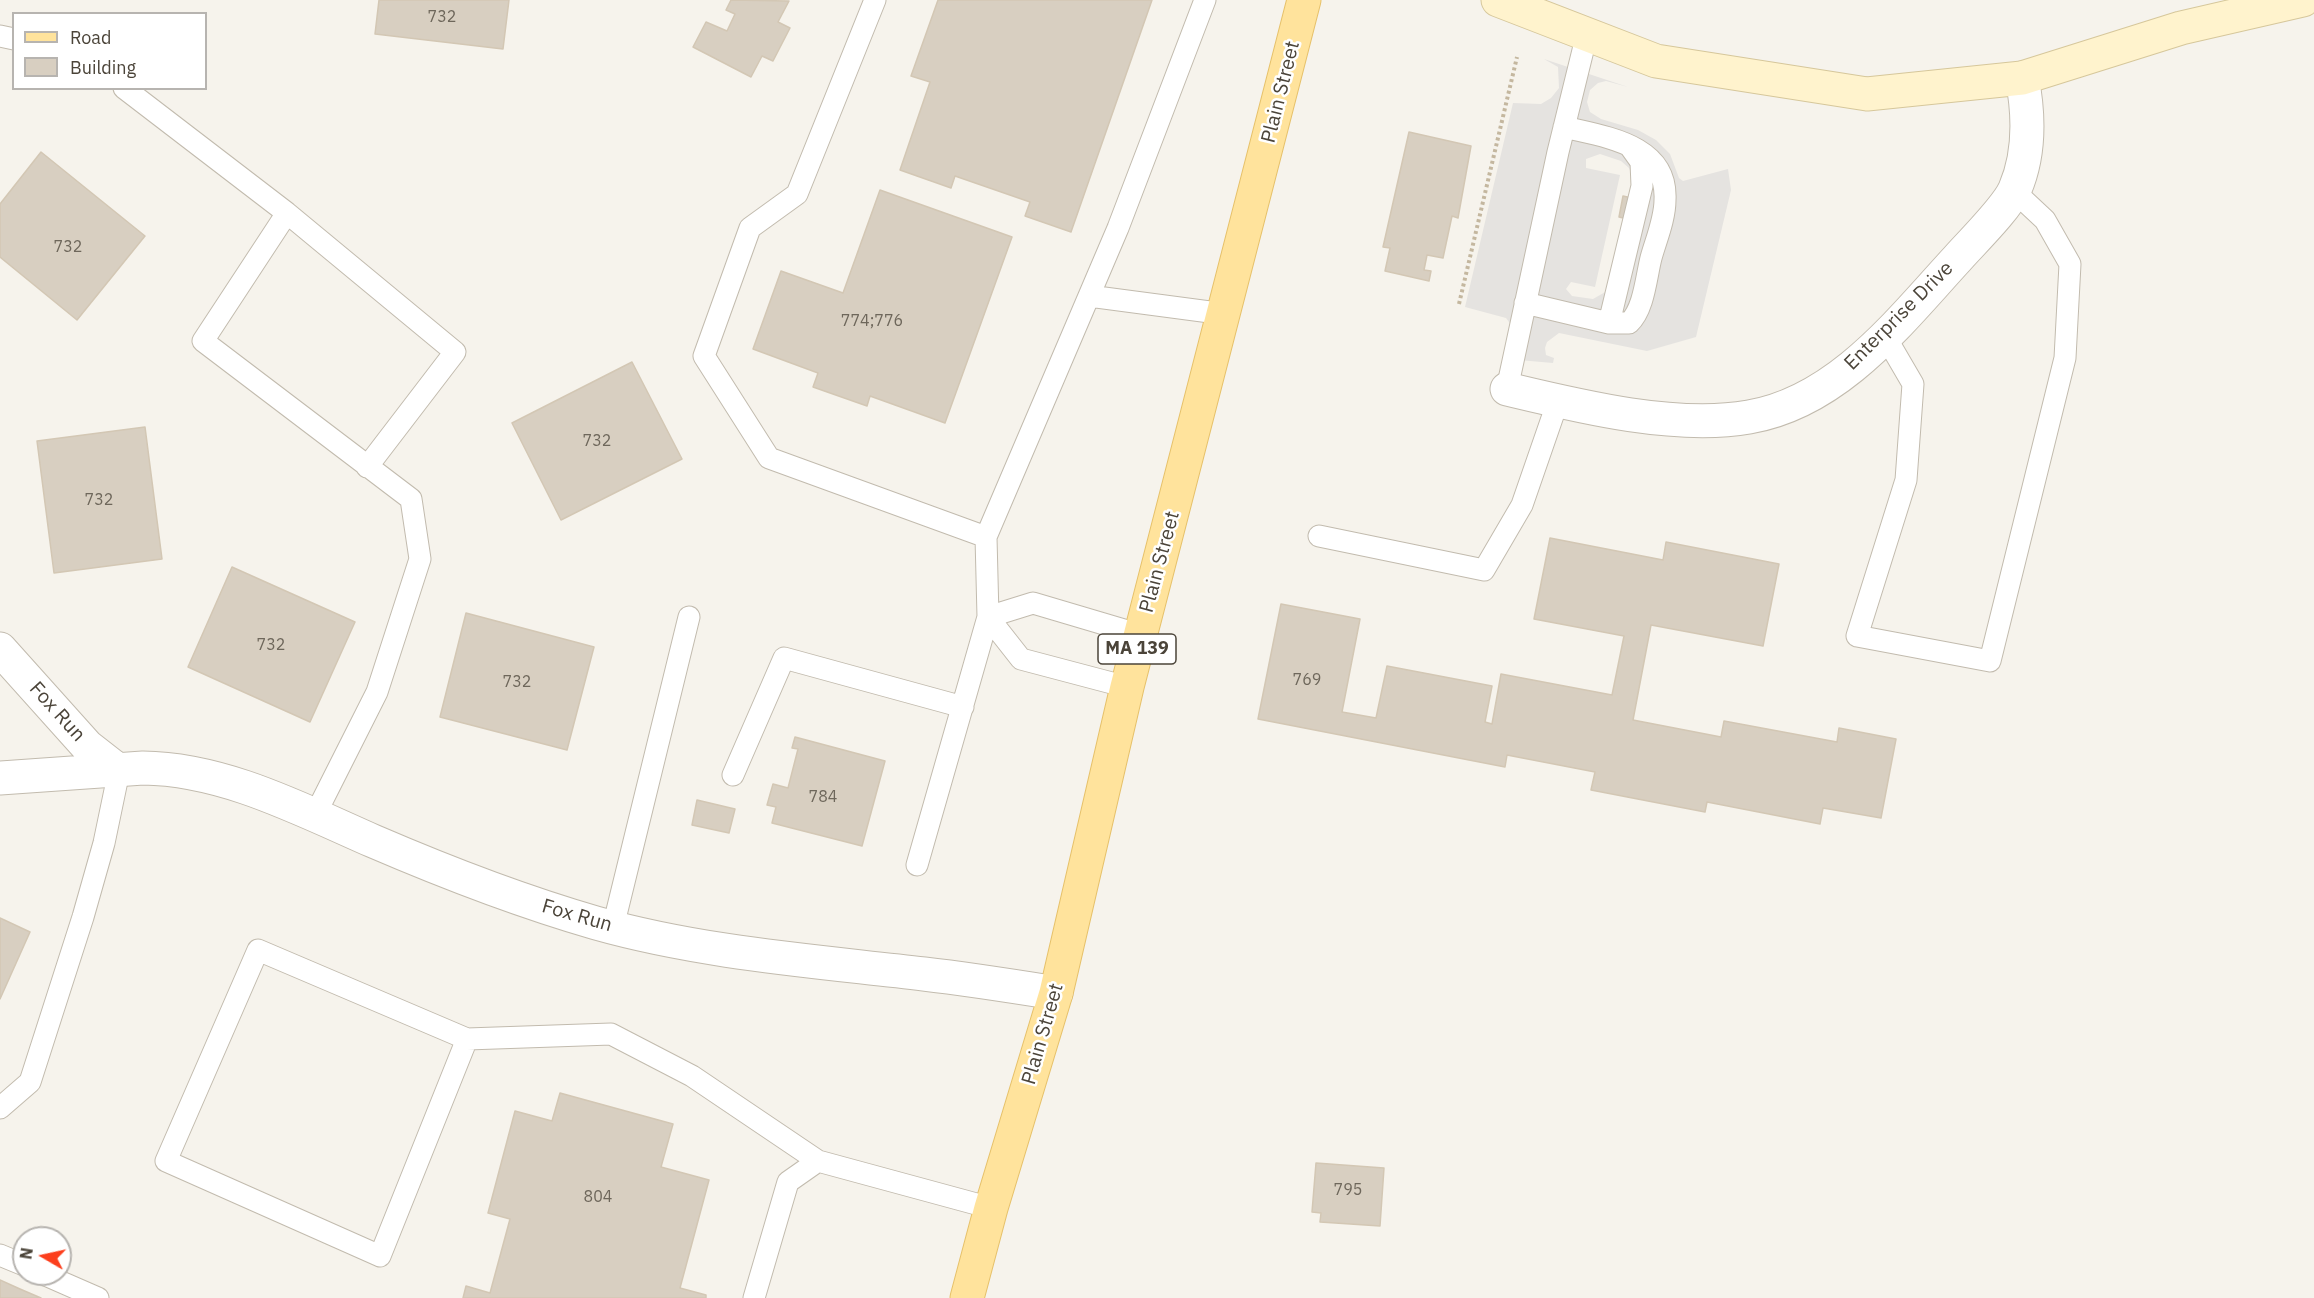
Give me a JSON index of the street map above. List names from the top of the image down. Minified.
{"streets":{"main road":["Plain Street","MA 139"],"street":["Enterprise Drive","Fox Run"]},"crossings":[["Plain Street","Fox Run"]],"house_numbers":["732","732","774;776","732","732","732","769","732","784","795","804"],"legend":["Road","Building"],"north":"left"}
